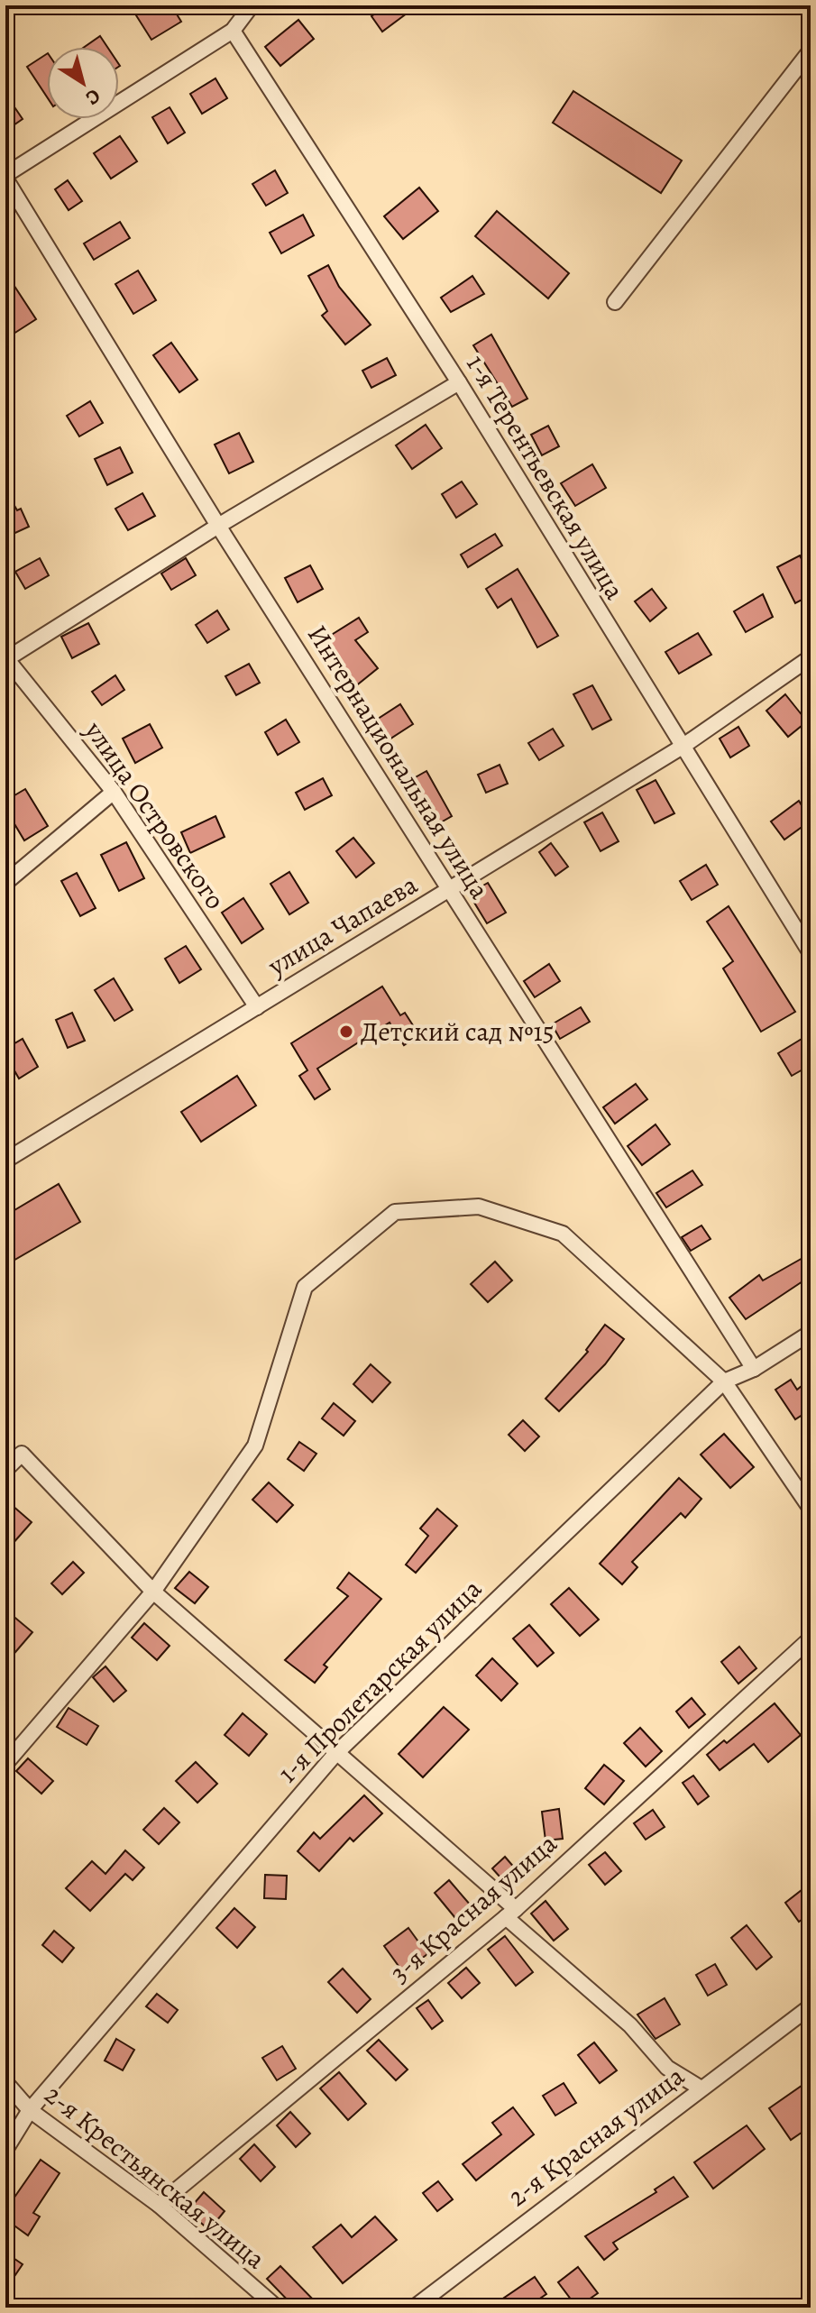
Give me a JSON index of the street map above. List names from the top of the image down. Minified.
{"streets":{"street":["1-я Терентьевская улица","Интернациональная улица","улица Островского","улица Чапаева","1-я Пролетарская улица","3-я Красная улица","2-я Красная улица","2-я Крестьянская улица"]},"crossings":[["1-я Терентьевская улица","улица Чапаева"],["Интернациональная улица","улица Чапаева"],["Интернациональная улица","1-я Пролетарская улица"],["улица Островского","улица Чапаева"],["1-я Пролетарская улица","2-я Крестьянская улица"],["3-я Красная улица","2-я Крестьянская улица"]],"places":["Детский сад №15"],"north":"bottom right"}
